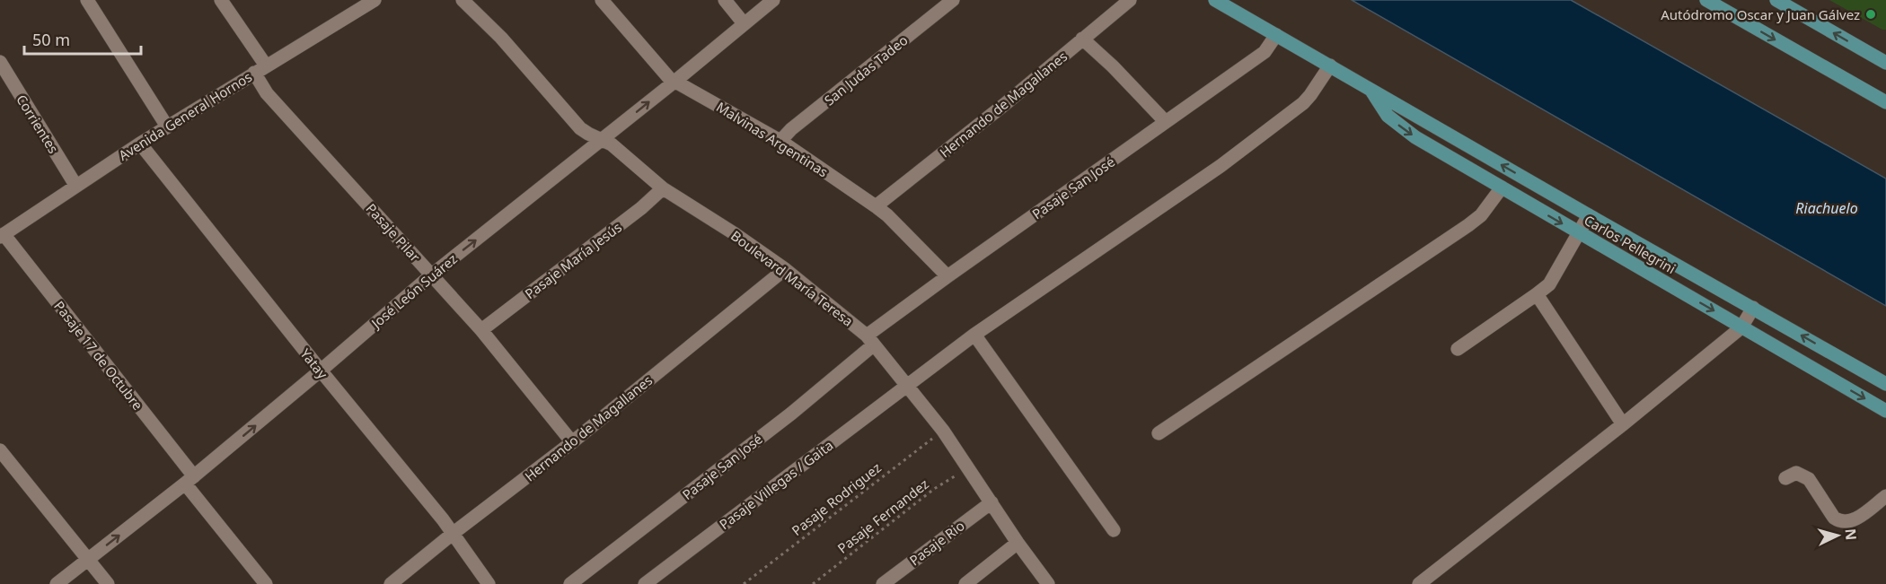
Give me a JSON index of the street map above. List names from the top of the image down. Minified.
{"streets":{"main road":["Carlos Pellegrini"],"street":["San Judas Tadeo","Hernando de Magallanes","Avenida General Hornos","Corrientes","Malvinas Argentinas","Pasaje San José","Pasaje Pilar","Pasaje María Jesús","Boulevard María Teresa","José León Suárez","Pasaje 17 de Octubre","Yatay","Pasaje Villegas / Gaita","Pasaje Rio"],"path":["Pasaje Rodriguez","Pasaje Fernandez"]},"crossings":[["San Judas Tadeo","Malvinas Argentinas"],["Hernando de Magallanes","Malvinas Argentinas"],["Hernando de Magallanes","Pasaje Pilar"],["Hernando de Magallanes","Boulevard María Teresa"],["Hernando de Magallanes","Yatay"],["Avenida General Hornos","Corrientes"],["Avenida General Hornos","Pasaje Pilar"],["Avenida General Hornos","Pasaje 17 de Octubre"],["Avenida General Hornos","Yatay"],["Malvinas Argentinas","Pasaje San José"],["Malvinas Argentinas","José León Suárez"],["Pasaje San José","Carlos Pellegrini"],["Pasaje San José","Boulevard María Teresa"],["Pasaje Pilar","Pasaje María Jesús"],["Pasaje Pilar","José León Suárez"],["Carlos Pellegrini","Pasaje Villegas / Gaita"],["Pasaje María Jesús","Boulevard María Teresa"],["Boulevard María Teresa","José León Suárez"],["Boulevard María Teresa","Pasaje Villegas / Gaita"],["Boulevard María Teresa","Pasaje Rodriguez"],["Boulevard María Teresa","Pasaje Fernandez"],["Boulevard María Teresa","Pasaje Rio"],["José León Suárez","Pasaje 17 de Octubre"],["José León Suárez","Yatay"]],"one_way":["José León Suárez"],"water":["Riachuelo"],"places":["Autódromo Oscar y Juan Gálvez"],"scale_bar":"50 m","north":"right"}
